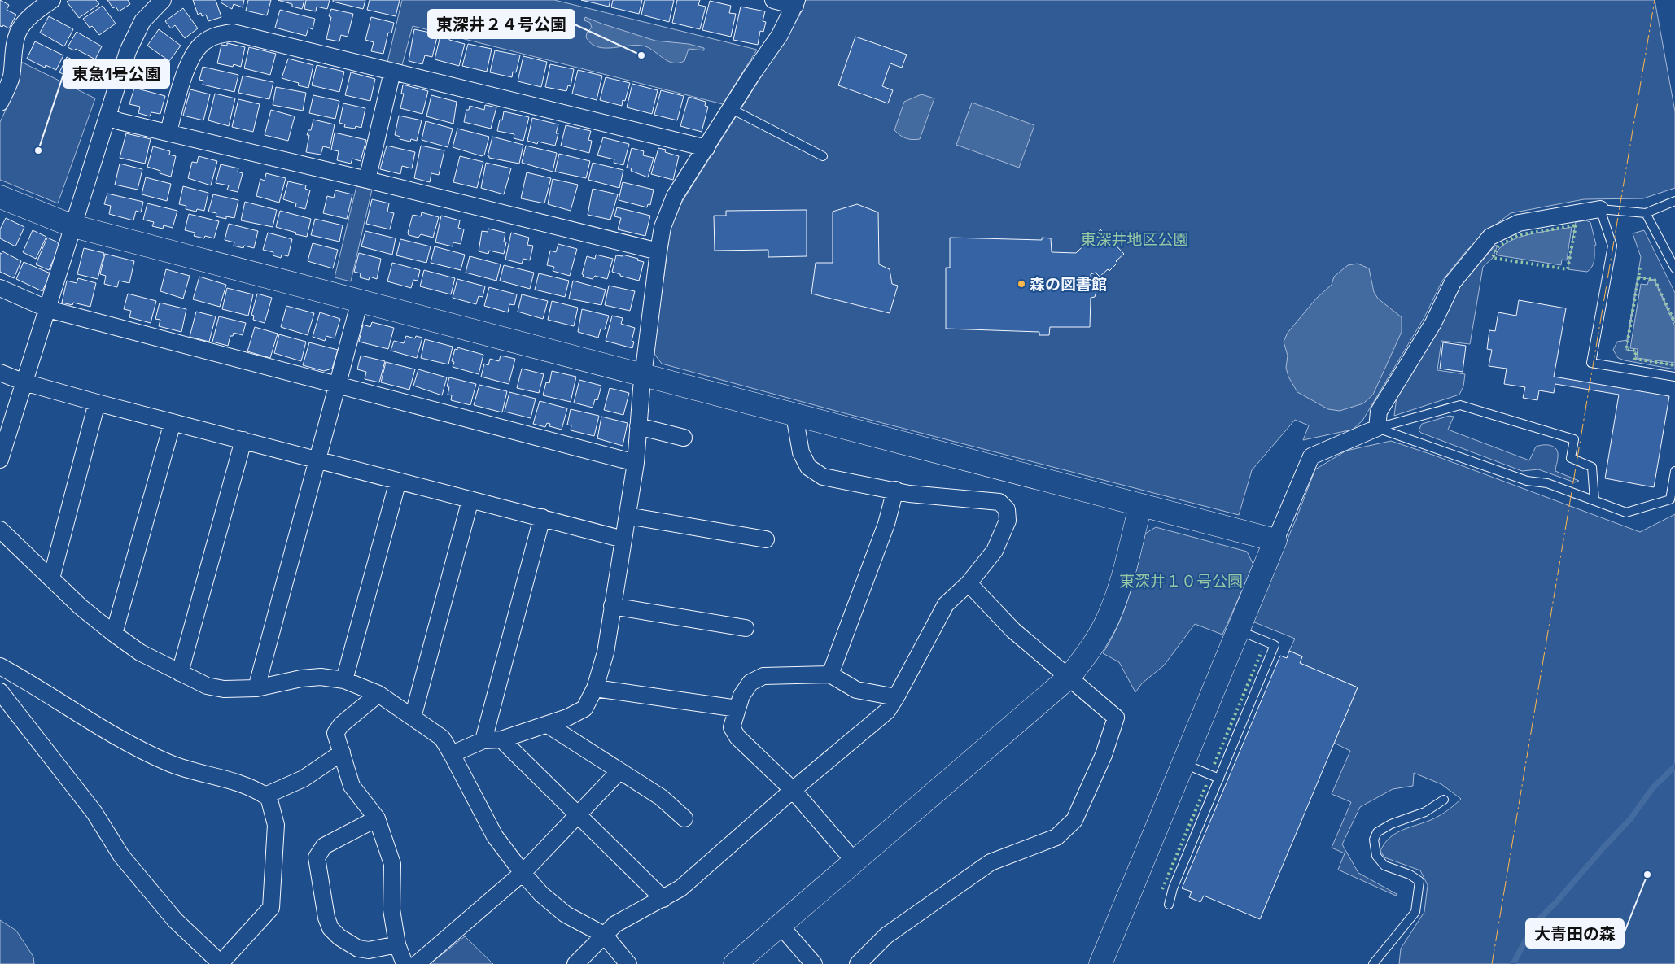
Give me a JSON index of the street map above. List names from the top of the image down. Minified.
{"parks":["東深井地区公園","東深井１０号公園"],"places":["東深井２４号公園","東急1号公園","森の図書館","大青田の森"]}
